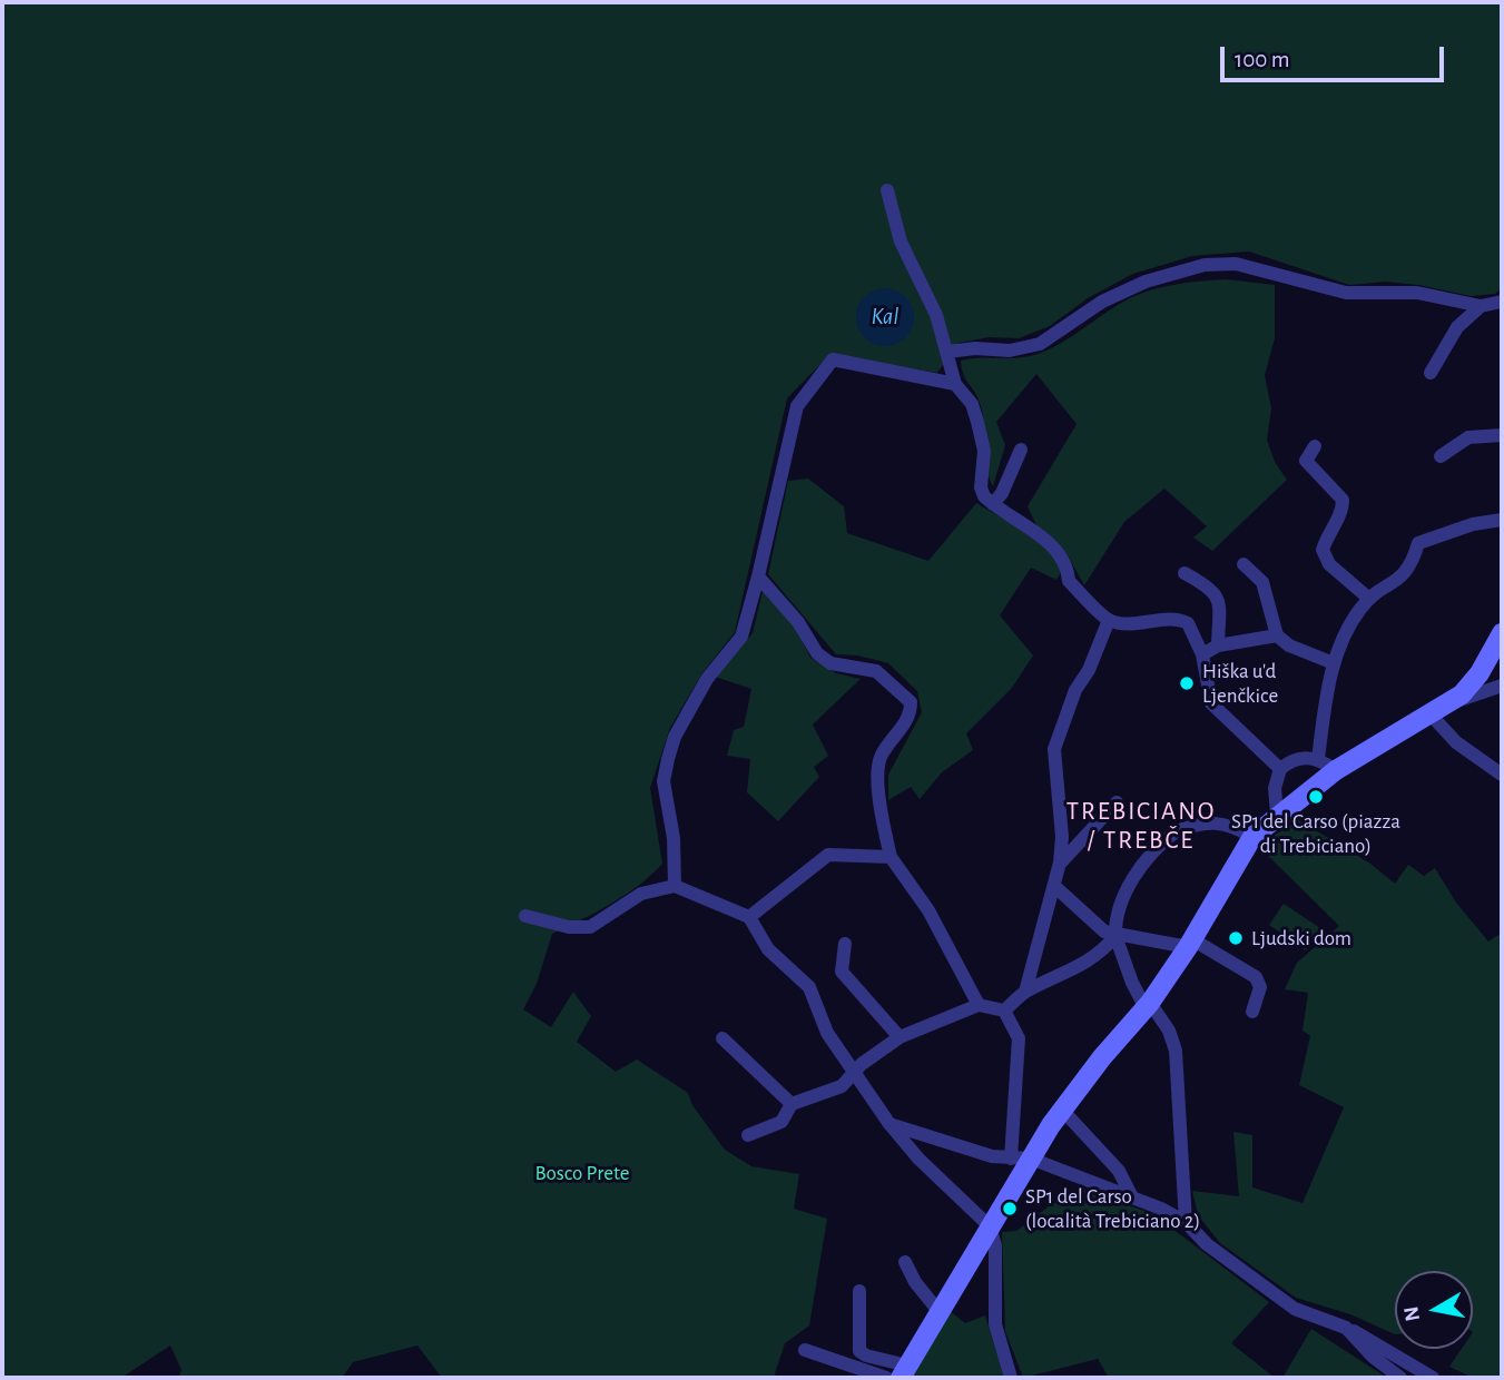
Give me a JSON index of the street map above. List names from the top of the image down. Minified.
{"districts":["TREBICIANO / TREBČE"],"water":["Kal"],"parks":["Bosco Prete"],"places":["Hiška u'd Ljenčkice","SP1 del Carso (piazza di Trebiciano)","Ljudski dom","SP1 del Carso (località Trebiciano 2)"],"scale_bar":"100 m","north":"left"}
